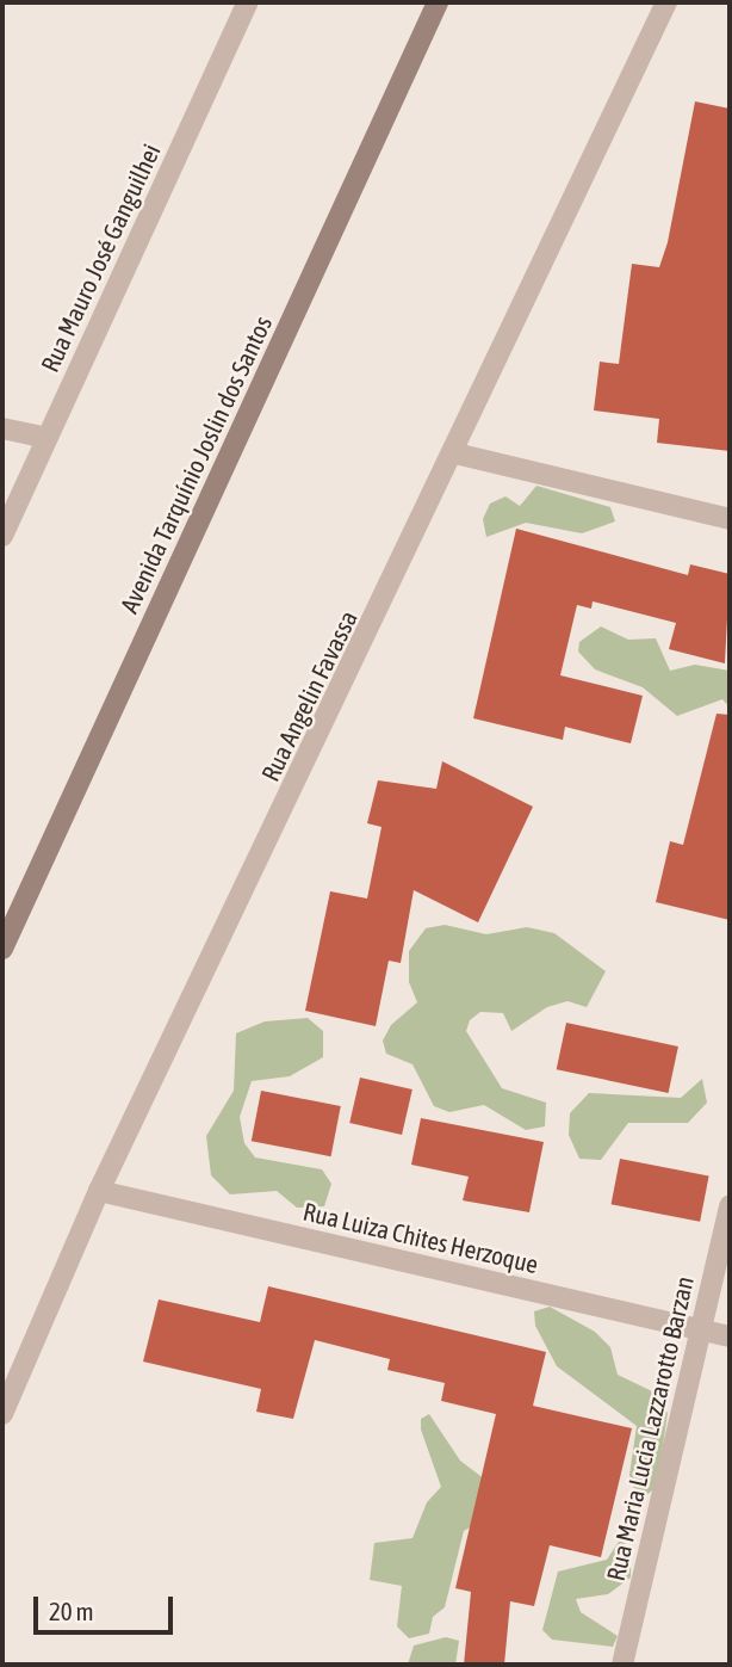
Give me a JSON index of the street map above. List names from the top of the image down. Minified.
{"streets":{"street":["Rua Mauro José Ganguilhei","Avenida Tarquínio Joslin dos Santos","Rua Angelin Favassa","Rua Luiza Chites Herzoque","Rua Maria Lucia Lazzarotto Barzan"]},"crossings":[["Rua Angelin Favassa","Rua Luiza Chites Herzoque"],["Rua Luiza Chites Herzoque","Rua Maria Lucia Lazzarotto Barzan"]],"scale_bar":"20 m"}
